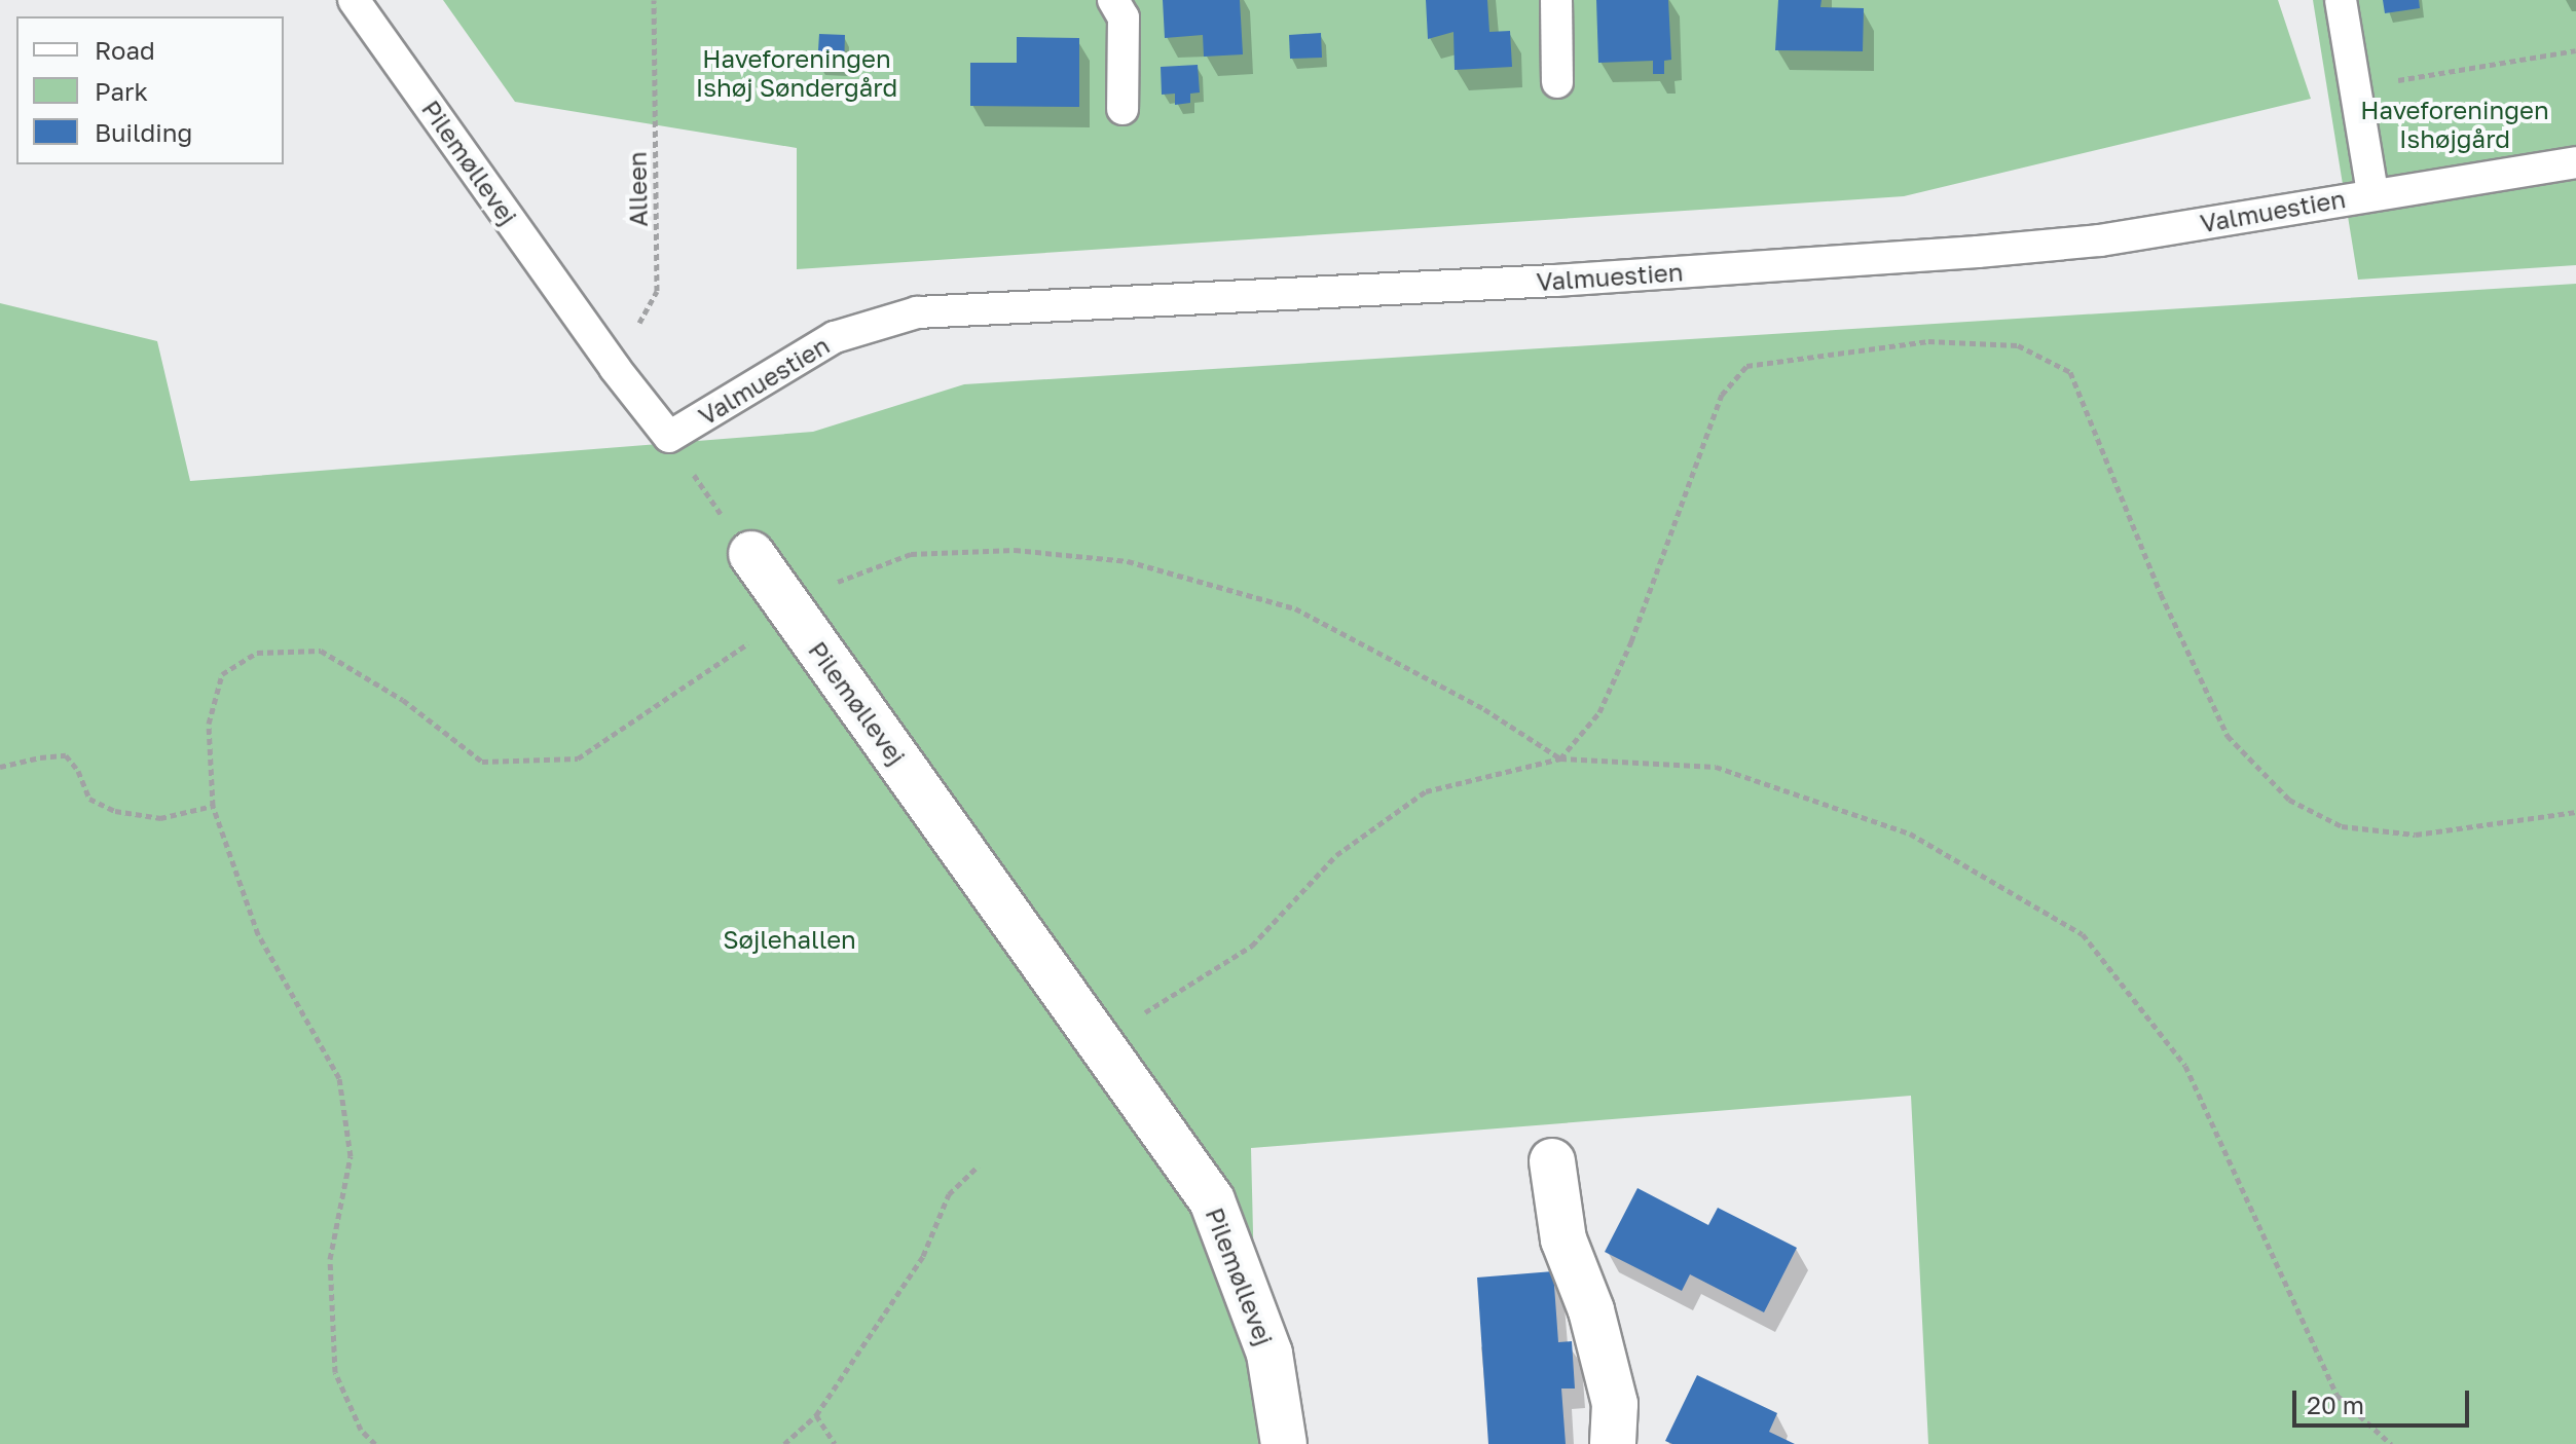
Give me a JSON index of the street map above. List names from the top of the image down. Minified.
{"streets":{"street":["Pilemøllevej"],"lane":["Valmuestien"],"path":["Alleen"]},"crossings":[["Pilemøllevej","Alleen"],["Pilemøllevej","Valmuestien"]],"parks":["Haveforeningen Ishøj Søndergård","Haveforeningen Ishøjgård","Søjlehallen"],"legend":["Road","Park","Building"],"scale_bar":"20 m"}
